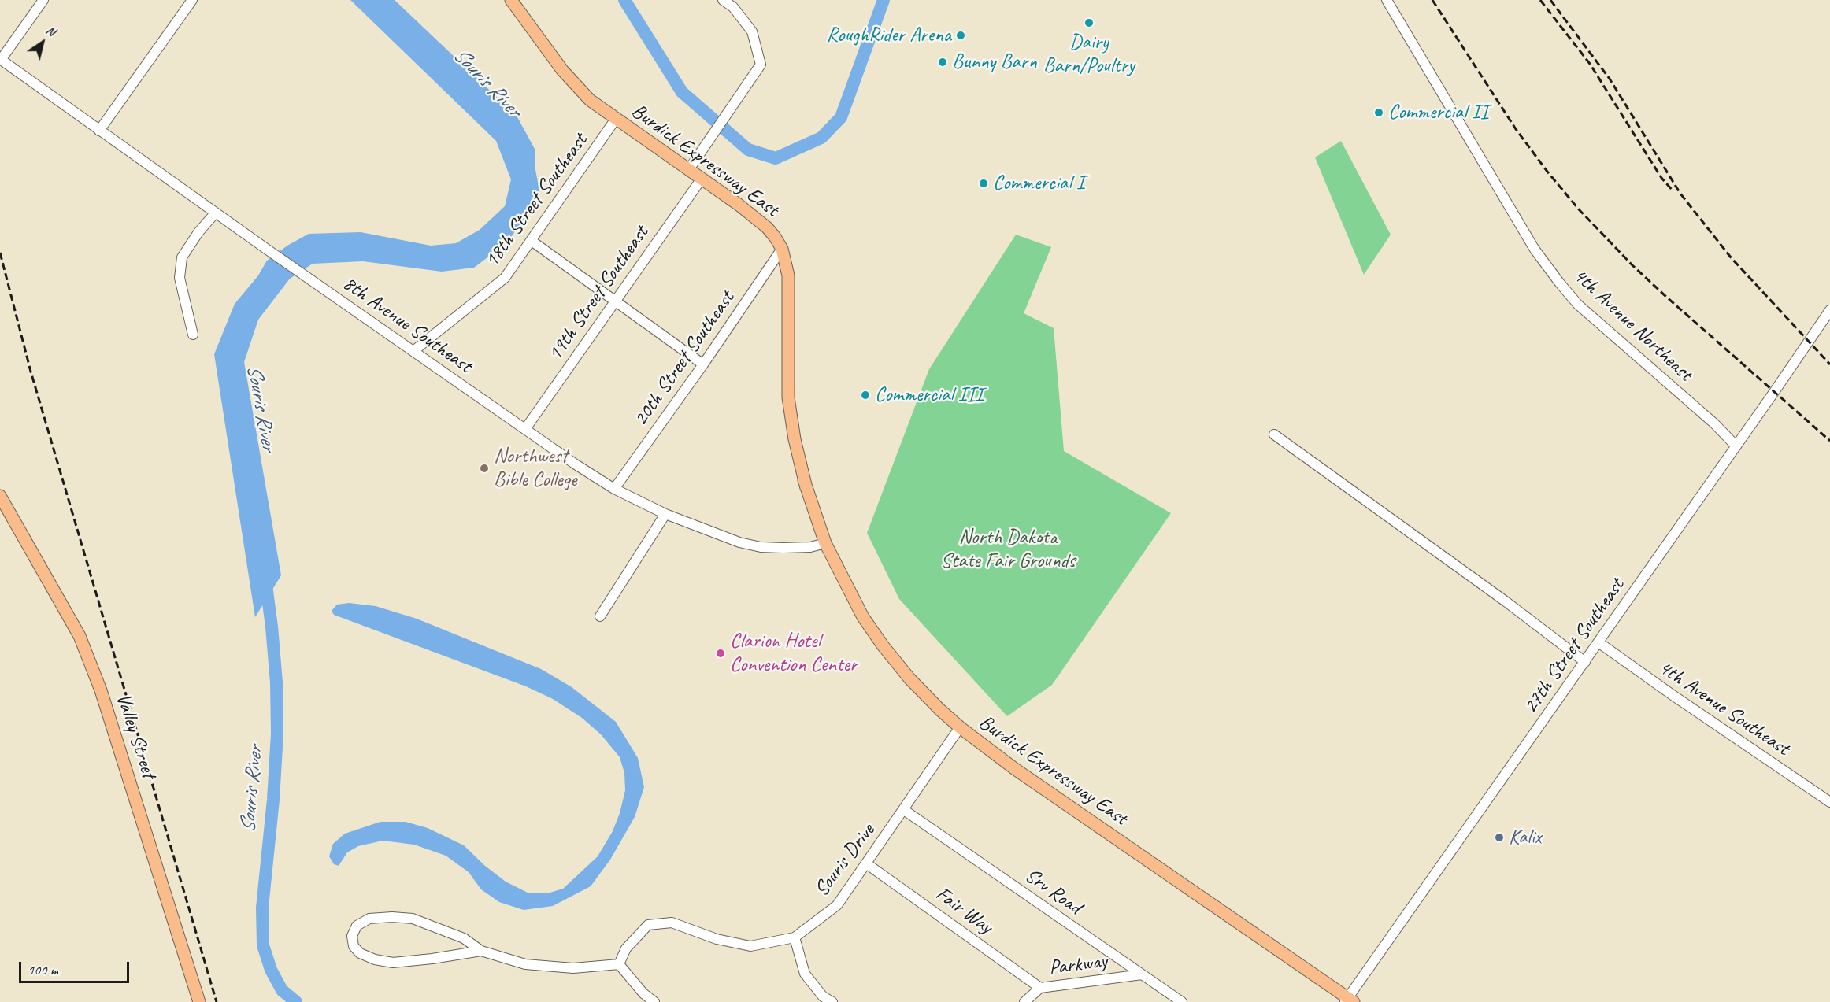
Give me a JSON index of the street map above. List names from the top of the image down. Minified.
{"streets":{"main road":["Burdick Expressway East","Valley Street"],"street":["18th Street Southeast","19th Street Southeast","8th Avenue Southeast","4th Avenue Northeast","20th Street Southeast","27th Street Southeast","4th Avenue Southeast","Souris Drive","Srv Road","Fair Way","Parkway"]},"crossings":[["Burdick Expressway East","18th Street Southeast"],["Burdick Expressway East","19th Street Southeast"],["Burdick Expressway East","8th Avenue Southeast"],["Burdick Expressway East","20th Street Southeast"],["Burdick Expressway East","27th Street Southeast"],["Burdick Expressway East","Souris Drive"],["18th Street Southeast","8th Avenue Southeast"],["19th Street Southeast","8th Avenue Southeast"],["8th Avenue Southeast","20th Street Southeast"],["4th Avenue Northeast","27th Street Southeast"],["27th Street Southeast","4th Avenue Southeast"],["Souris Drive","Srv Road"],["Souris Drive","Fair Way"],["Srv Road","Parkway"],["Fair Way","Parkway"]],"water":["Souris River"],"parks":["North Dakota State Fair Grounds"],"places":["Dairy Barn/Poultry","RoughRider Arena","Bunny Barn","Commercial II","Commercial I","Commercial III","Northwest Bible College","Clarion Hotel Convention Center","Kalix"],"scale_bar":"100 m","north":"top right"}
